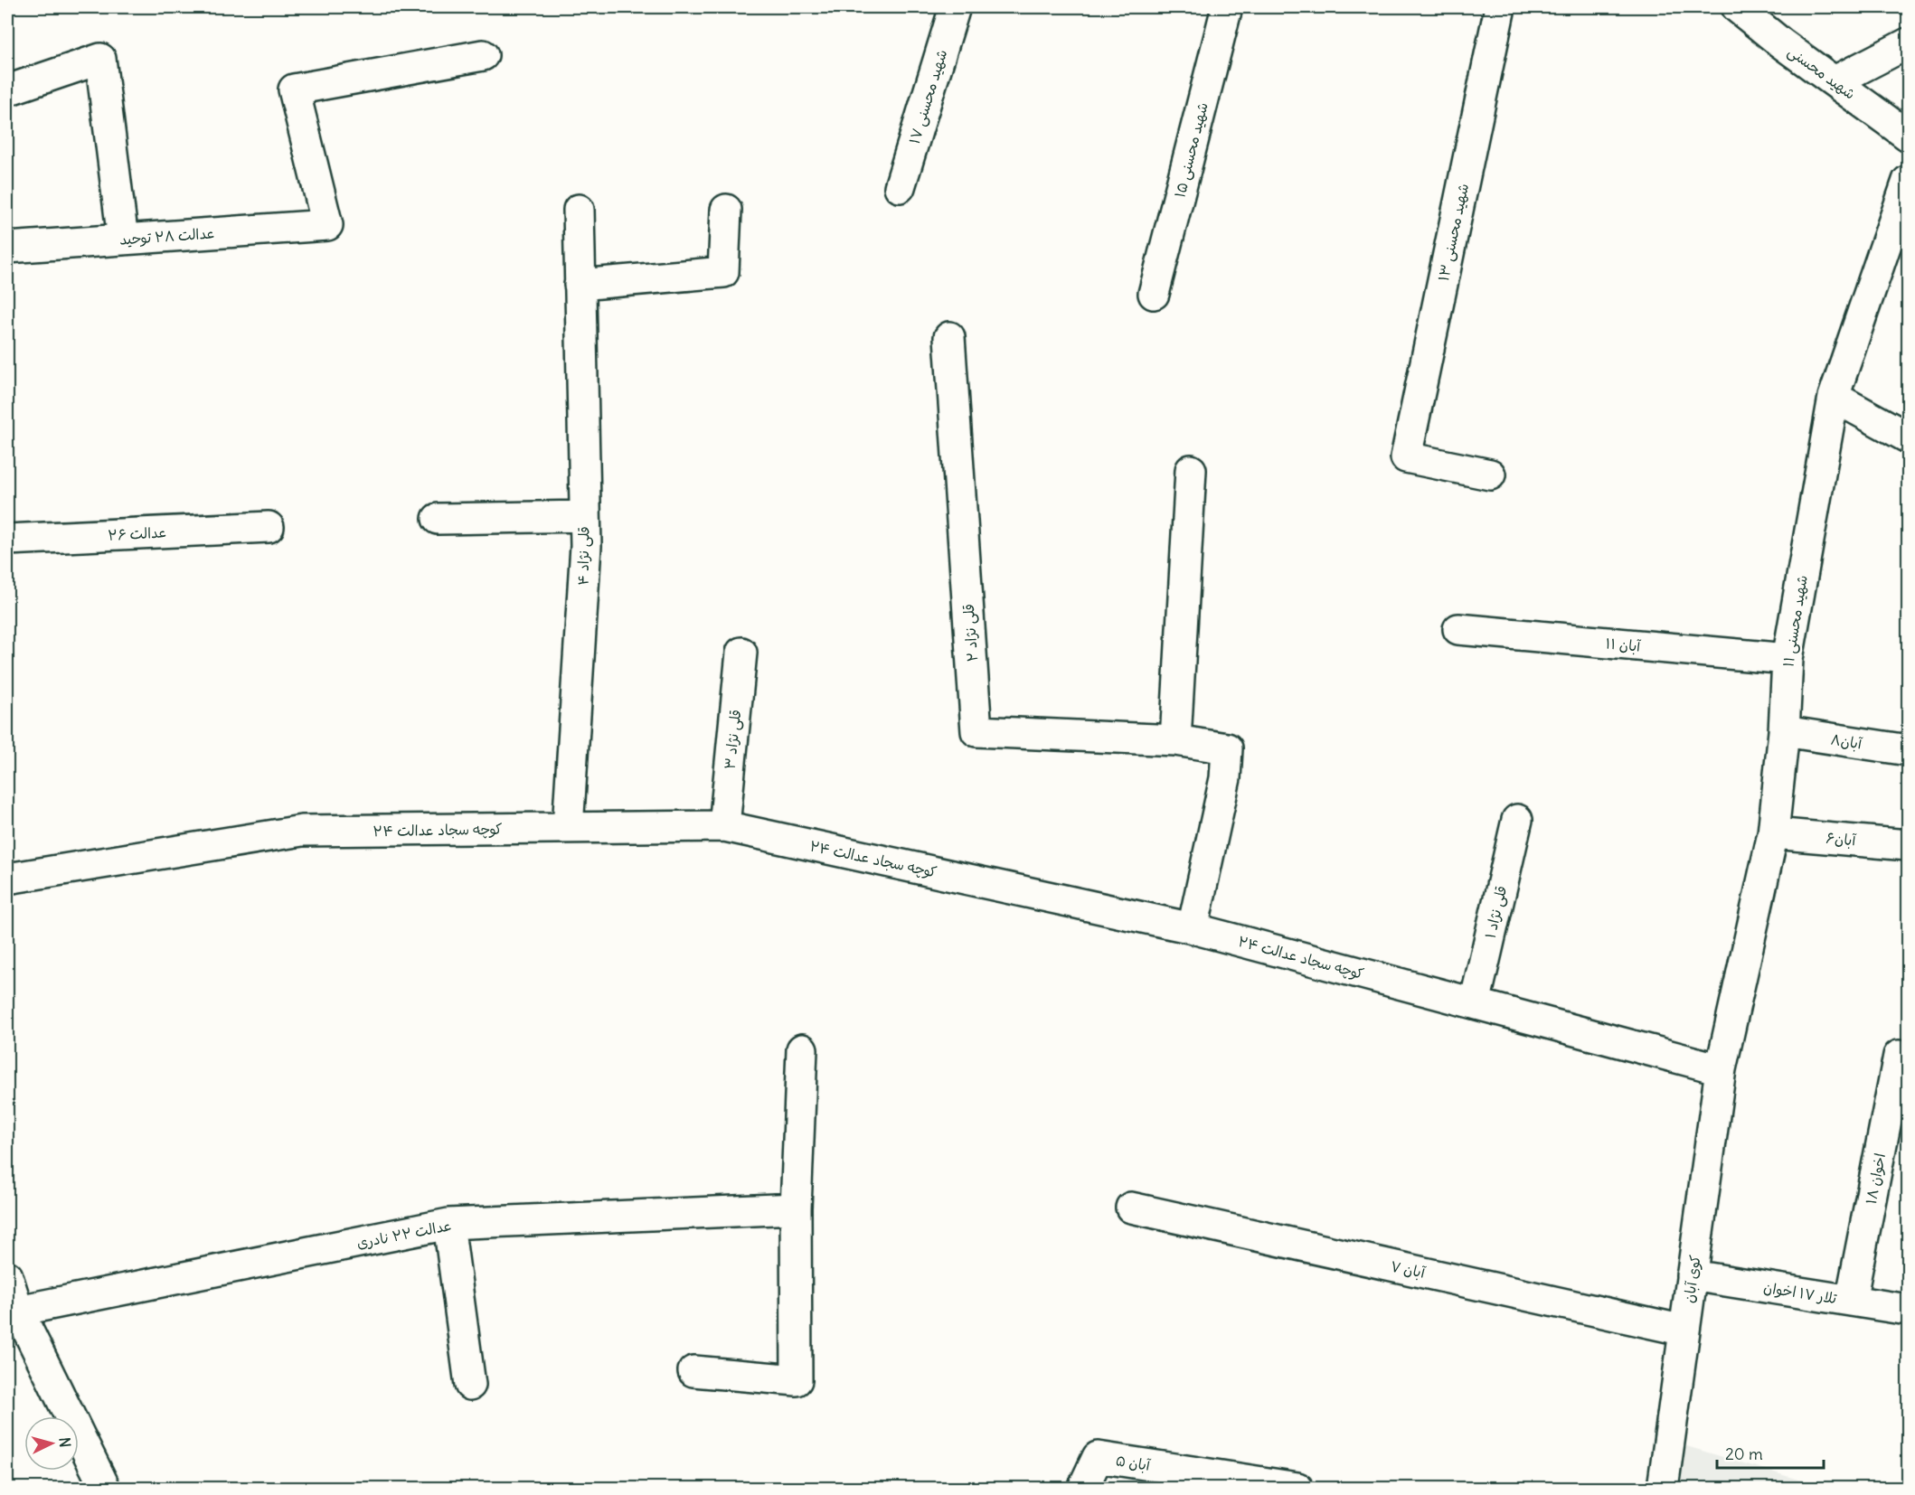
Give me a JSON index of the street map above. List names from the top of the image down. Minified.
{"streets":{"street":["شهید محسنی","شهید محسنی ۱۷","شهید محسنی ۱۵","شهید محسنی ۱۳","عدالت ۲۸ توحید","عدالت ۲۶","قلی نژاد ۴","شهید محسنی ۱۱","قلی نژاد ۲","آبان ۱۱","قلی نژاد ۳","آبان۸","کوچه سجاد عدالت ۲۴","آبان۶","قلی نژاد ۱","اخوان ۱۸","عدالت ۲۲ نادری","آبان ۷","کوی آبان","تلار ۱۷ اخوان","آبان ۵"]},"crossings":[["قلی نژاد ۴","کوچه سجاد عدالت ۲۴"],["شهید محسنی ۱۱","آبان ۱۱"],["شهید محسنی ۱۱","آبان۸"],["شهید محسنی ۱۱","کوچه سجاد عدالت ۲۴"],["شهید محسنی ۱۱","آبان۶"],["شهید محسنی ۱۱","کوی آبان"],["قلی نژاد ۲","کوچه سجاد عدالت ۲۴"],["قلی نژاد ۳","کوچه سجاد عدالت ۲۴"],["کوچه سجاد عدالت ۲۴","قلی نژاد ۱"],["کوچه سجاد عدالت ۲۴","کوی آبان"],["اخوان ۱۸","تلار ۱۷ اخوان"],["آبان ۷","کوی آبان"],["کوی آبان","تلار ۱۷ اخوان"]],"scale_bar":"20 m","north":"right"}
